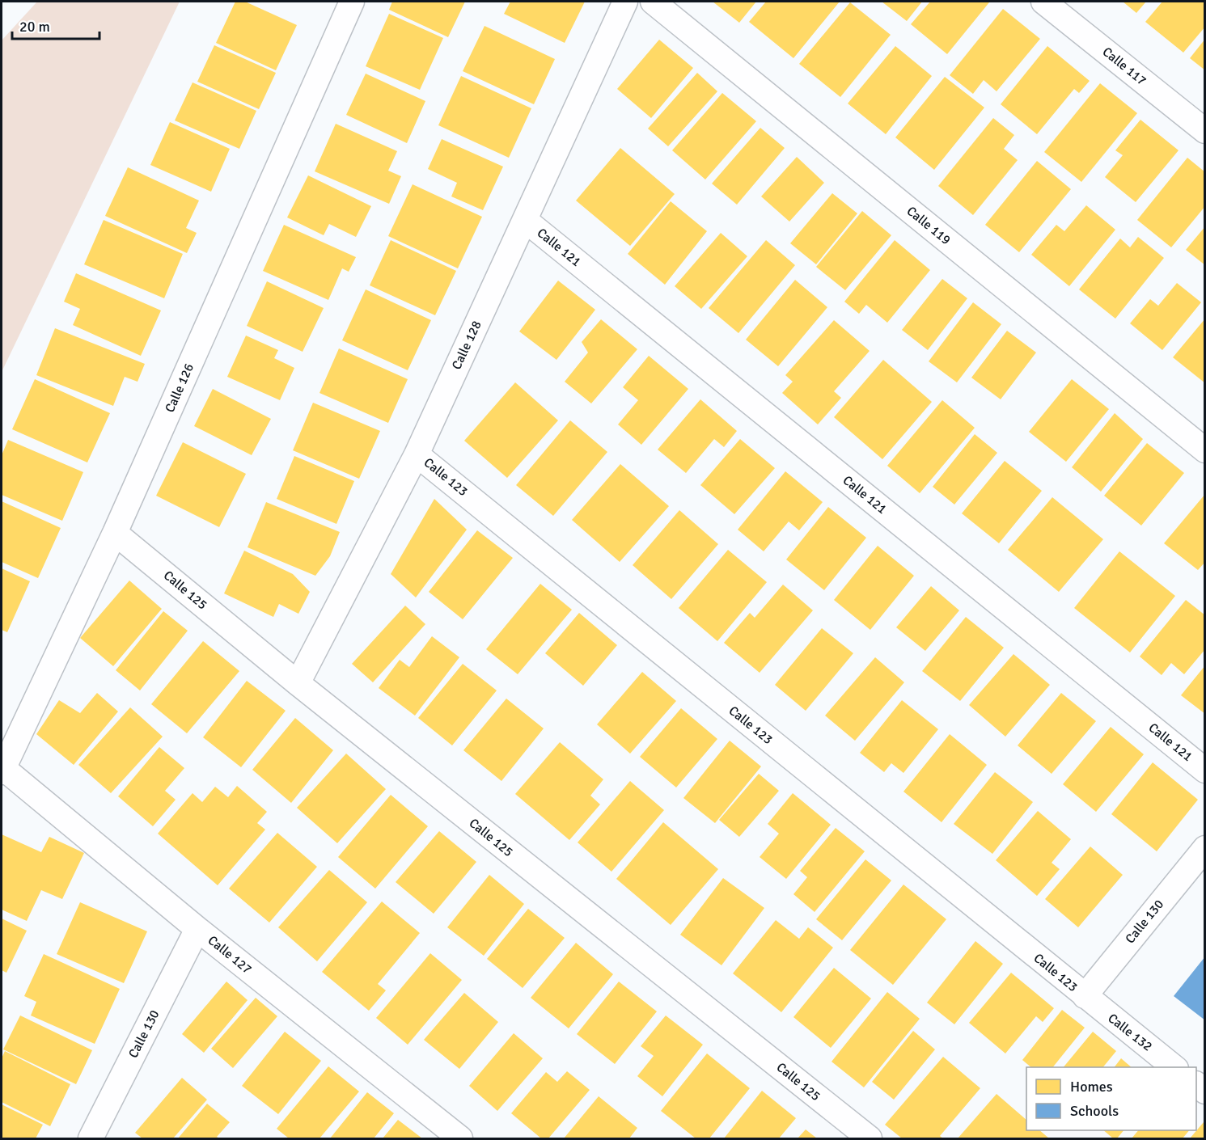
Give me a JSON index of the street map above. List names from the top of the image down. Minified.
{"streets":{"street":["Calle 117","Calle 119","Calle 121","Calle 128","Calle 126","Calle 123","Calle 125","Calle 130","Calle 127","Calle 132"]},"crossings":[["Calle 121","Calle 128"],["Calle 128","Calle 123"],["Calle 128","Calle 125"],["Calle 126","Calle 125"],["Calle 126","Calle 127"],["Calle 123","Calle 130"],["Calle 123","Calle 132"],["Calle 130","Calle 127"],["Calle 130","Calle 132"]],"legend":["Homes","Schools"],"scale_bar":"20 m"}
